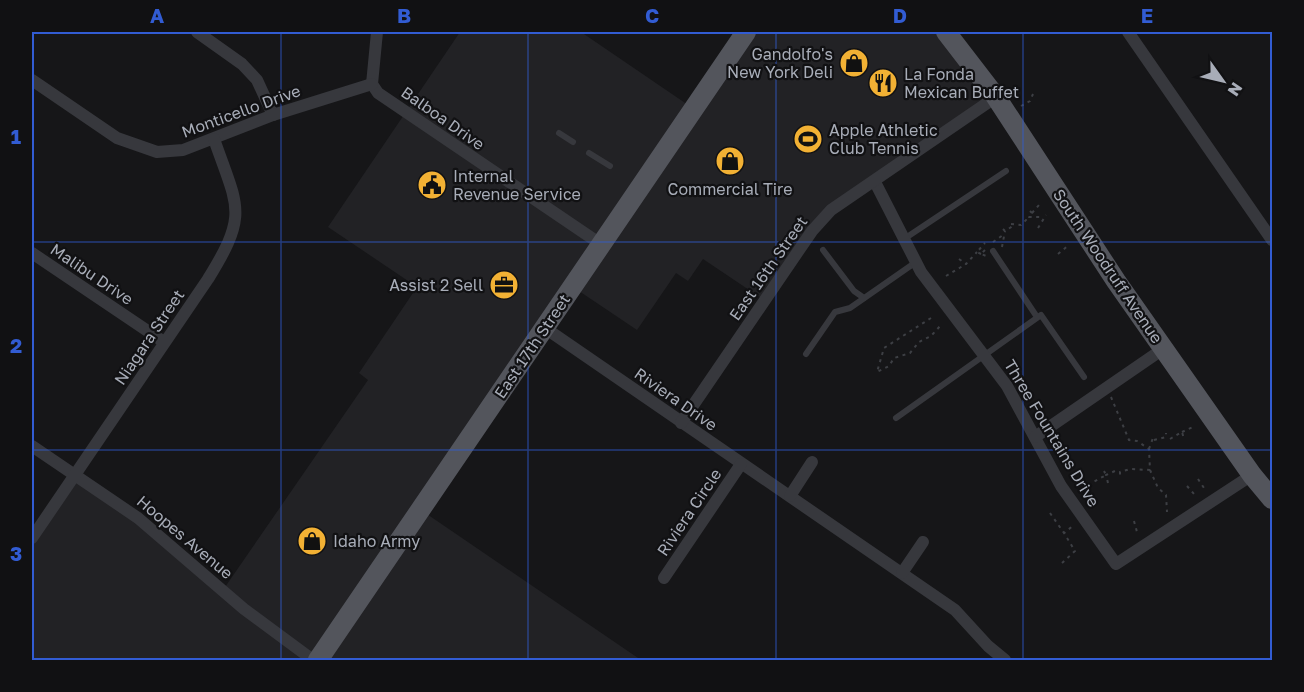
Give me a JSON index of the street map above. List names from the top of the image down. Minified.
{"streets":{"main road":["South Woodruff Avenue","East 17th Street"],"street":["Monticello Drive","Balboa Drive","East 16th Street","Malibu Drive","Niagara Street","Riviera Drive","Three Fountains Drive","Riviera Circle","Hoopes Avenue"]},"crossings":[["Monticello Drive","Balboa Drive"],["Monticello Drive","Niagara Street"],["Balboa Drive","East 17th Street"],["South Woodruff Avenue","East 16th Street"],["South Woodruff Avenue","Three Fountains Drive"],["East 16th Street","Riviera Drive"],["East 16th Street","Three Fountains Drive"],["Malibu Drive","Niagara Street"],["Niagara Street","Hoopes Avenue"],["East 17th Street","Riviera Drive"],["Riviera Drive","Riviera Circle"]],"places":{"shop":["Gandolfo's New York Deli","Commercial Tire","Idaho Army"],"restaurant":["La Fonda Mexican Buffet"],"sports":["Apple Athletic Club Tennis"],"public building":["Internal Revenue Service"],"office":["Assist 2 Sell"]},"north":"bottom right","grid":{"columns":["A","B","C","D","E"],"rows":["1","2","3"]}}
